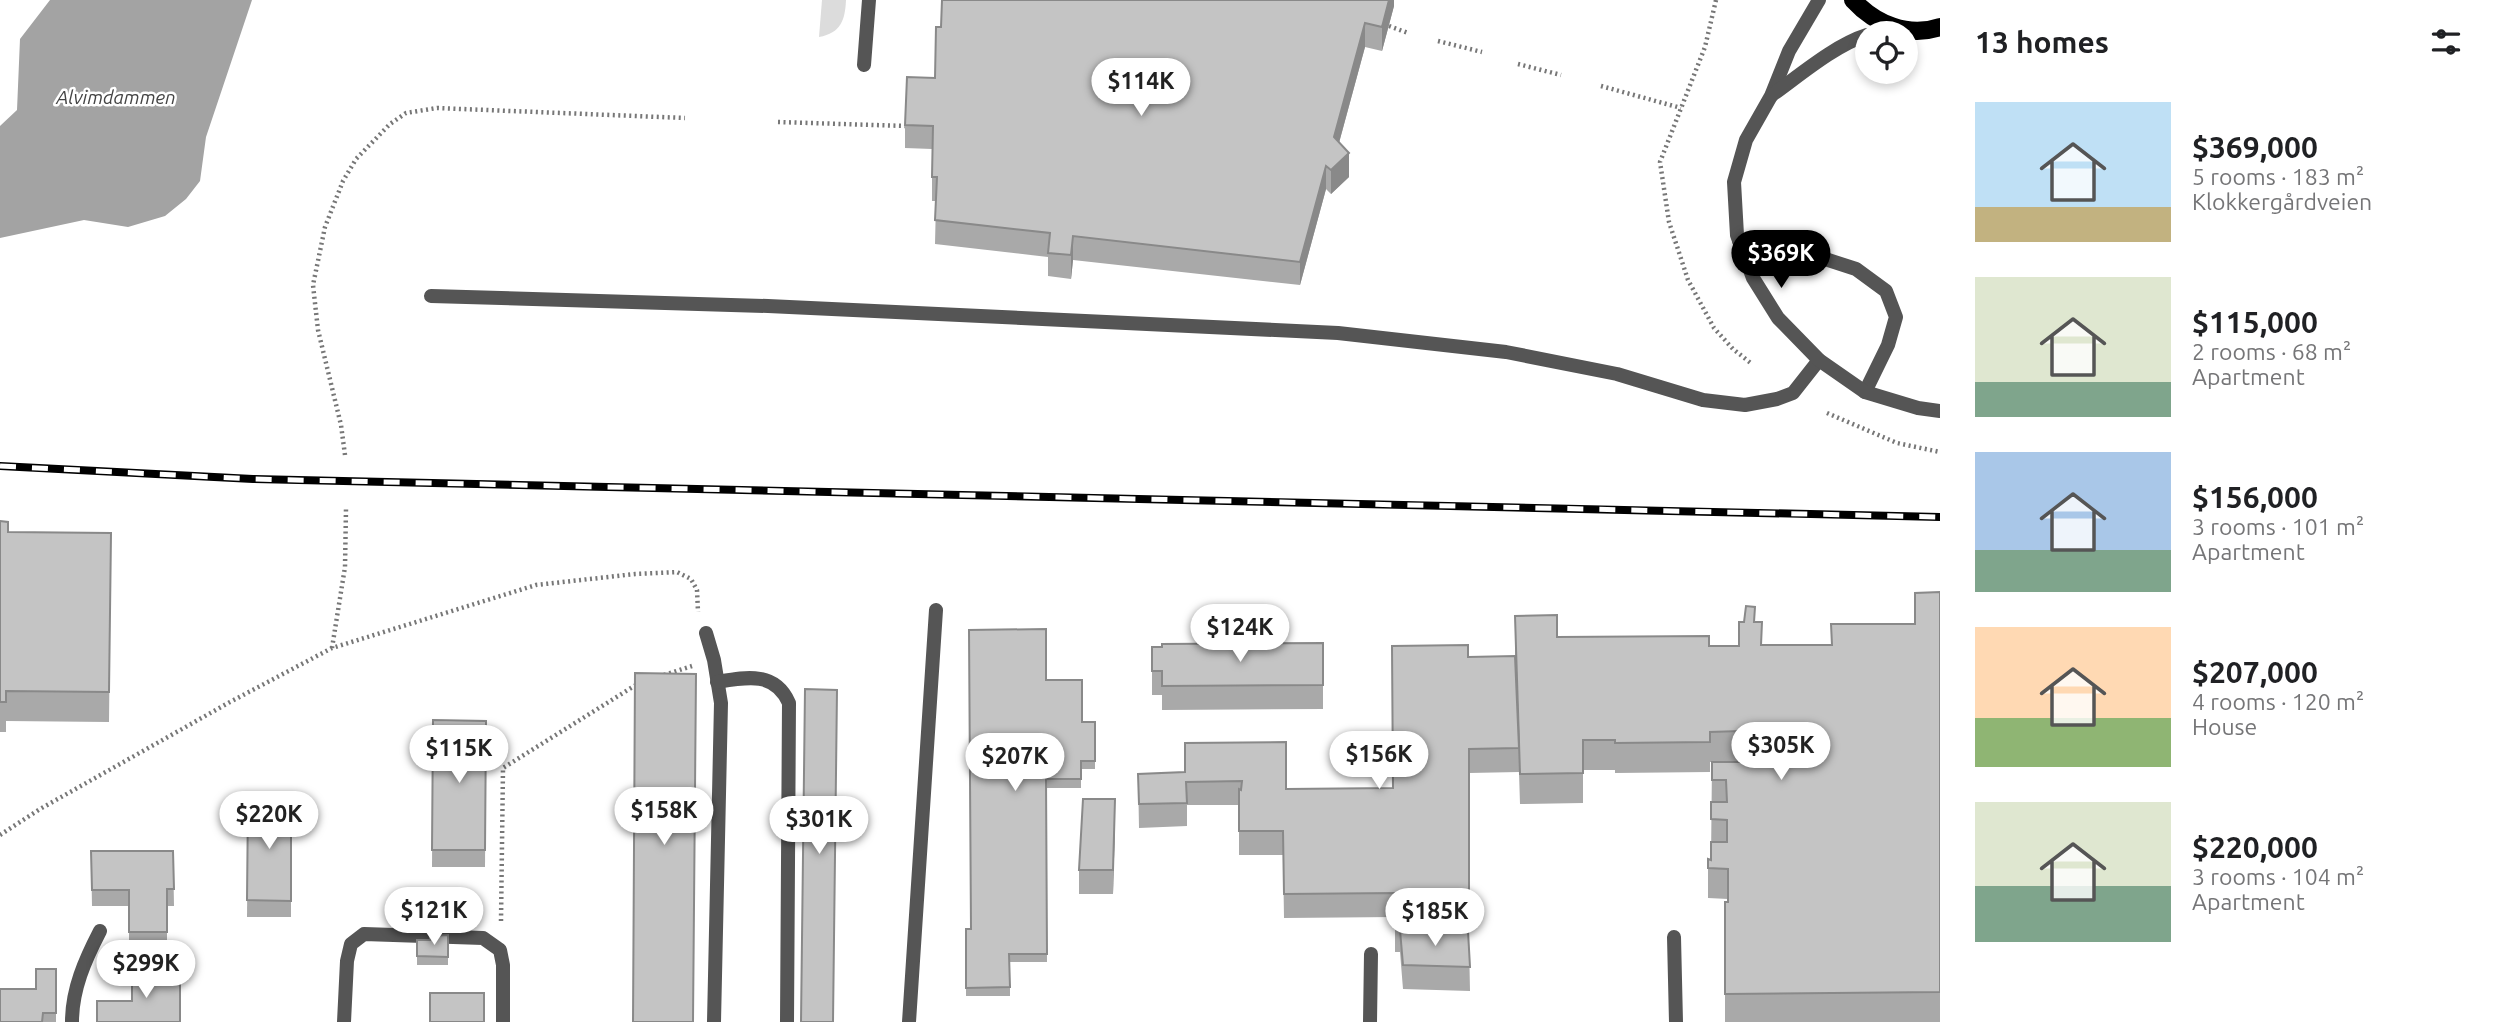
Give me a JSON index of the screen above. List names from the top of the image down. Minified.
{"water":["Alvimdammen"],"page":{"heading":"13 homes","price":["$114K","$369K","$124K","$305K","$115K","$156K","$207K","$158K","$220K","$301K","$121K","$185K","$299K"],"list":[{"name":"$369,000","note":"5 rooms · 183 m² · Klokkergårdveien"},{"name":"$115,000","note":"2 rooms · 68 m² · Apartment"},{"name":"$156,000","note":"3 rooms · 101 m² · Apartment"},{"name":"$207,000","note":"4 rooms · 120 m² · House"},{"name":"$220,000","note":"3 rooms · 104 m² · Apartment"}]}}
